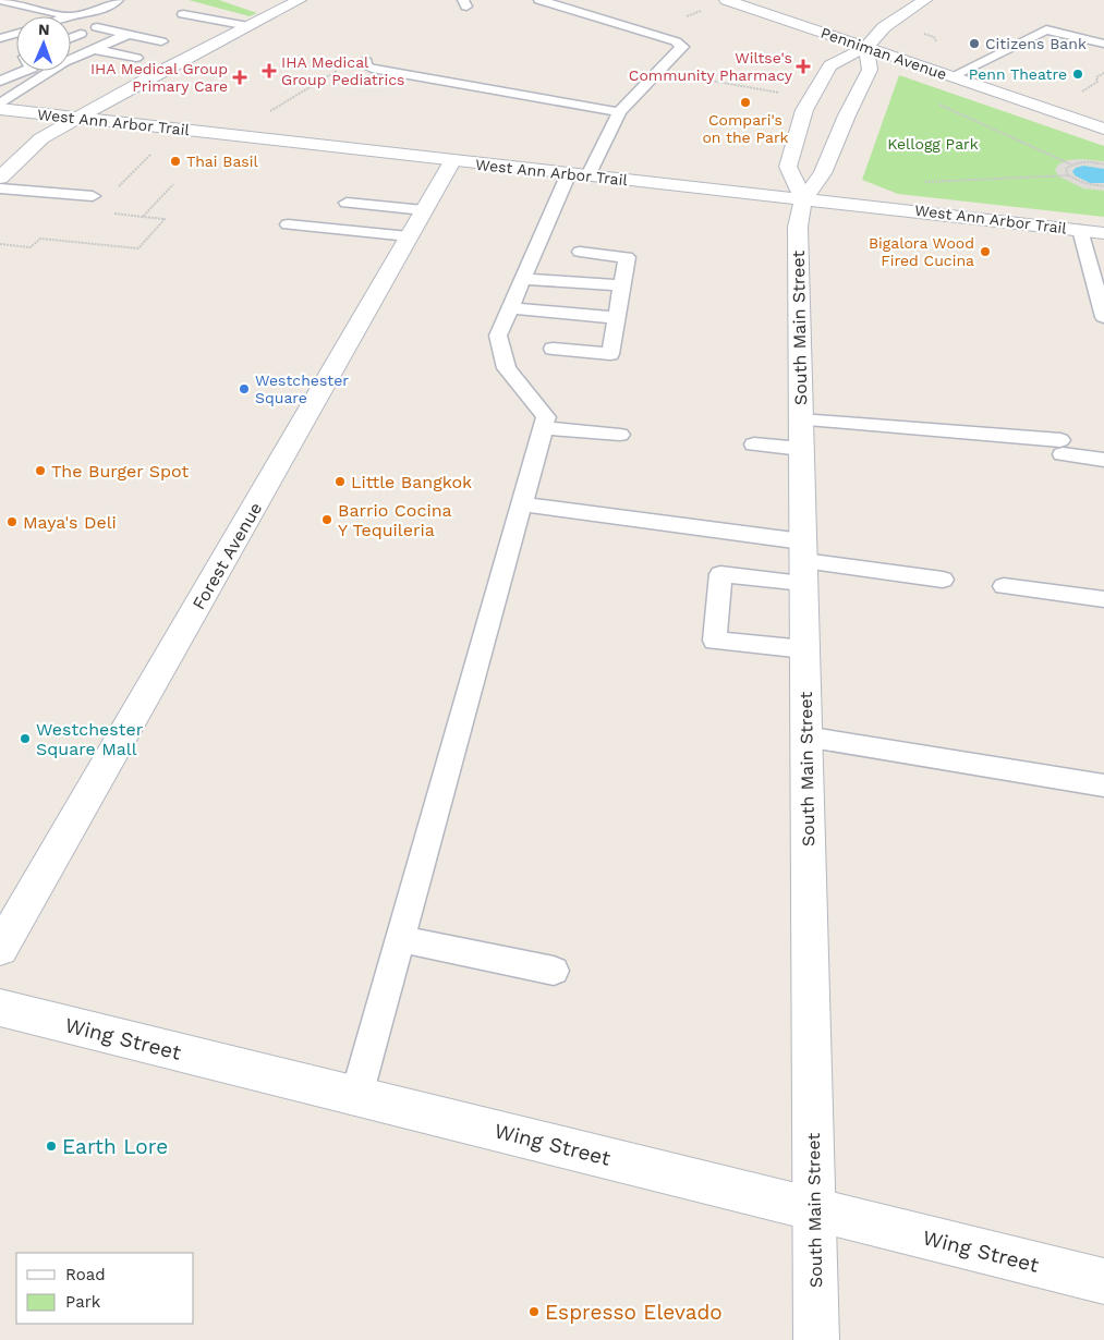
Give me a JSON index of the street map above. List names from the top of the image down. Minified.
{"streets":{"street":["Penniman Avenue","West Ann Arbor Trail","South Main Street","Forest Avenue","Wing Street"]},"crossings":[["Penniman Avenue","South Main Street"],["West Ann Arbor Trail","South Main Street"],["West Ann Arbor Trail","Forest Avenue"],["South Main Street","Wing Street"]],"parks":["Kellogg Park"],"places":{"other":["Citizens Bank","Penn Theatre","Compari's on the Park","Thai Basil","Bigalora Wood Fired Cucina","Westchester Square","The Burger Spot","Little Bangkok","Barrio Cocina Y Tequileria","Maya's Deli","Westchester Square Mall","Earth Lore","Espresso Elevado"],"health":["Wiltse's Community Pharmacy","IHA Medical Group Pediatrics","IHA Medical Group Primary Care"]},"legend":["Road","Park"],"north":"top"}
